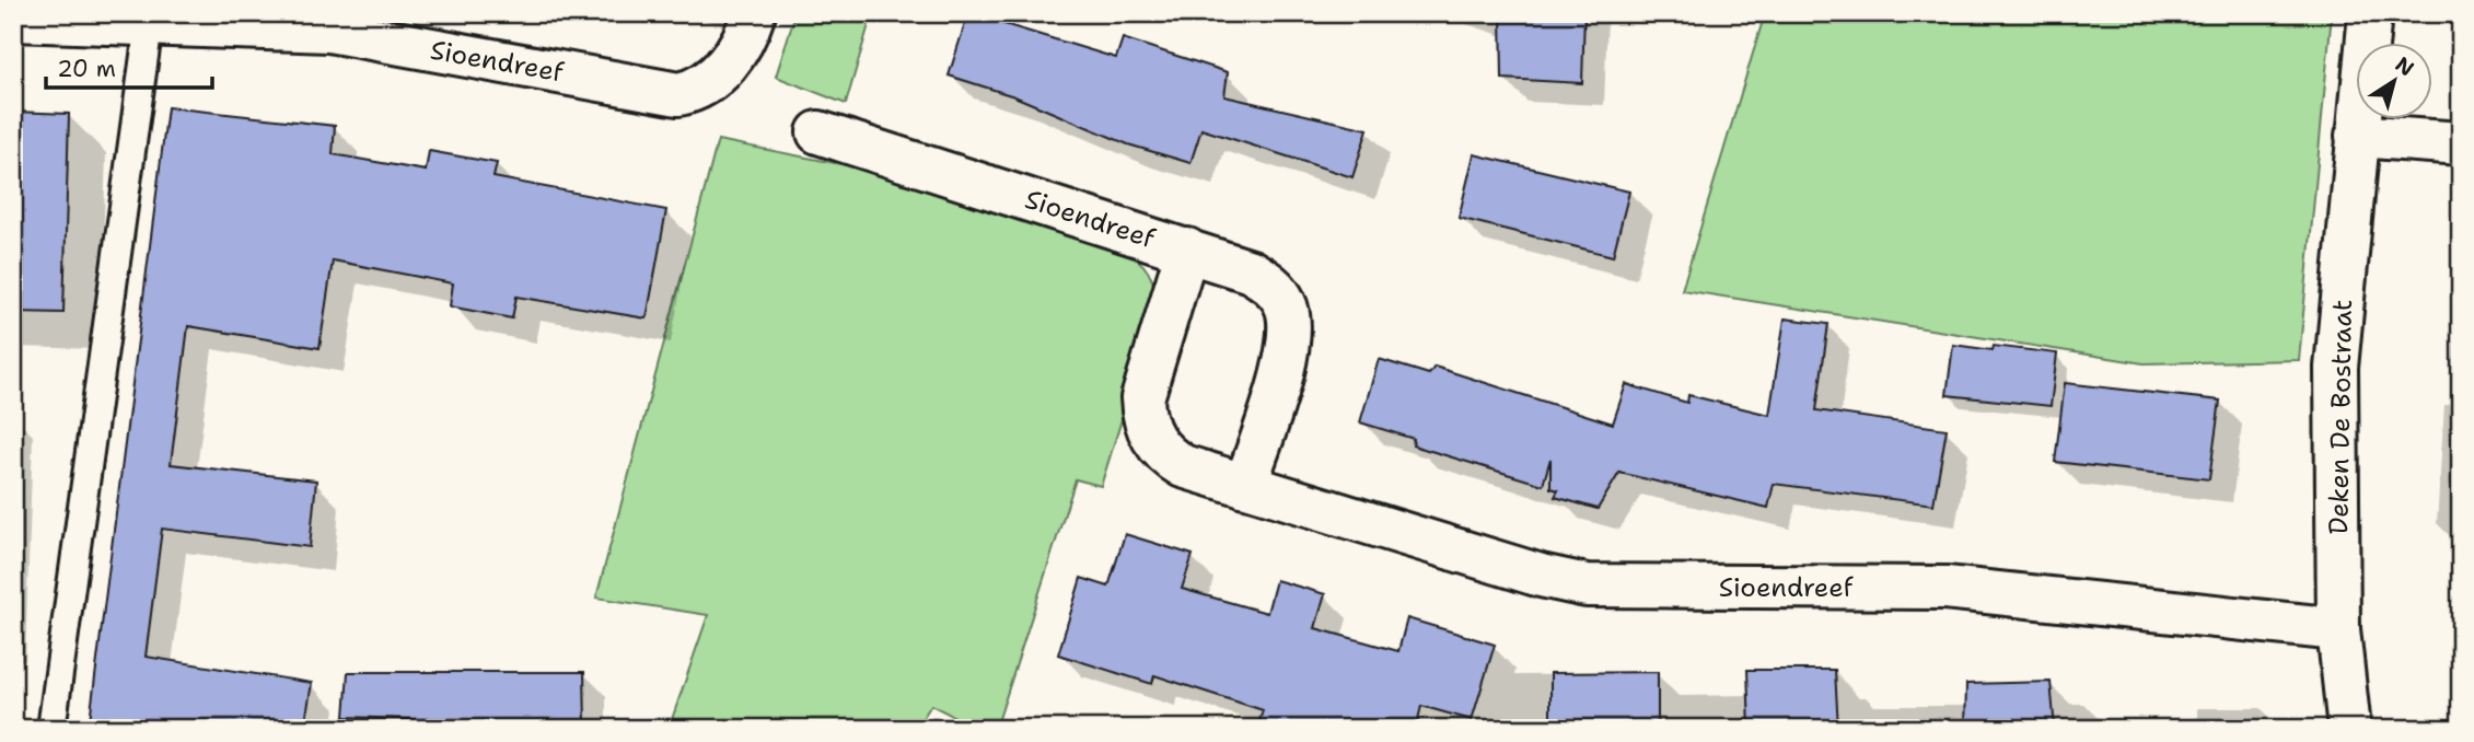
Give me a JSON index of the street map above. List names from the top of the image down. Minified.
{"streets":{"street":["Sioendreef","Deken De Bostraat"]},"crossings":[["Sioendreef","Deken De Bostraat"]],"scale_bar":"20 m","north":"top right"}
